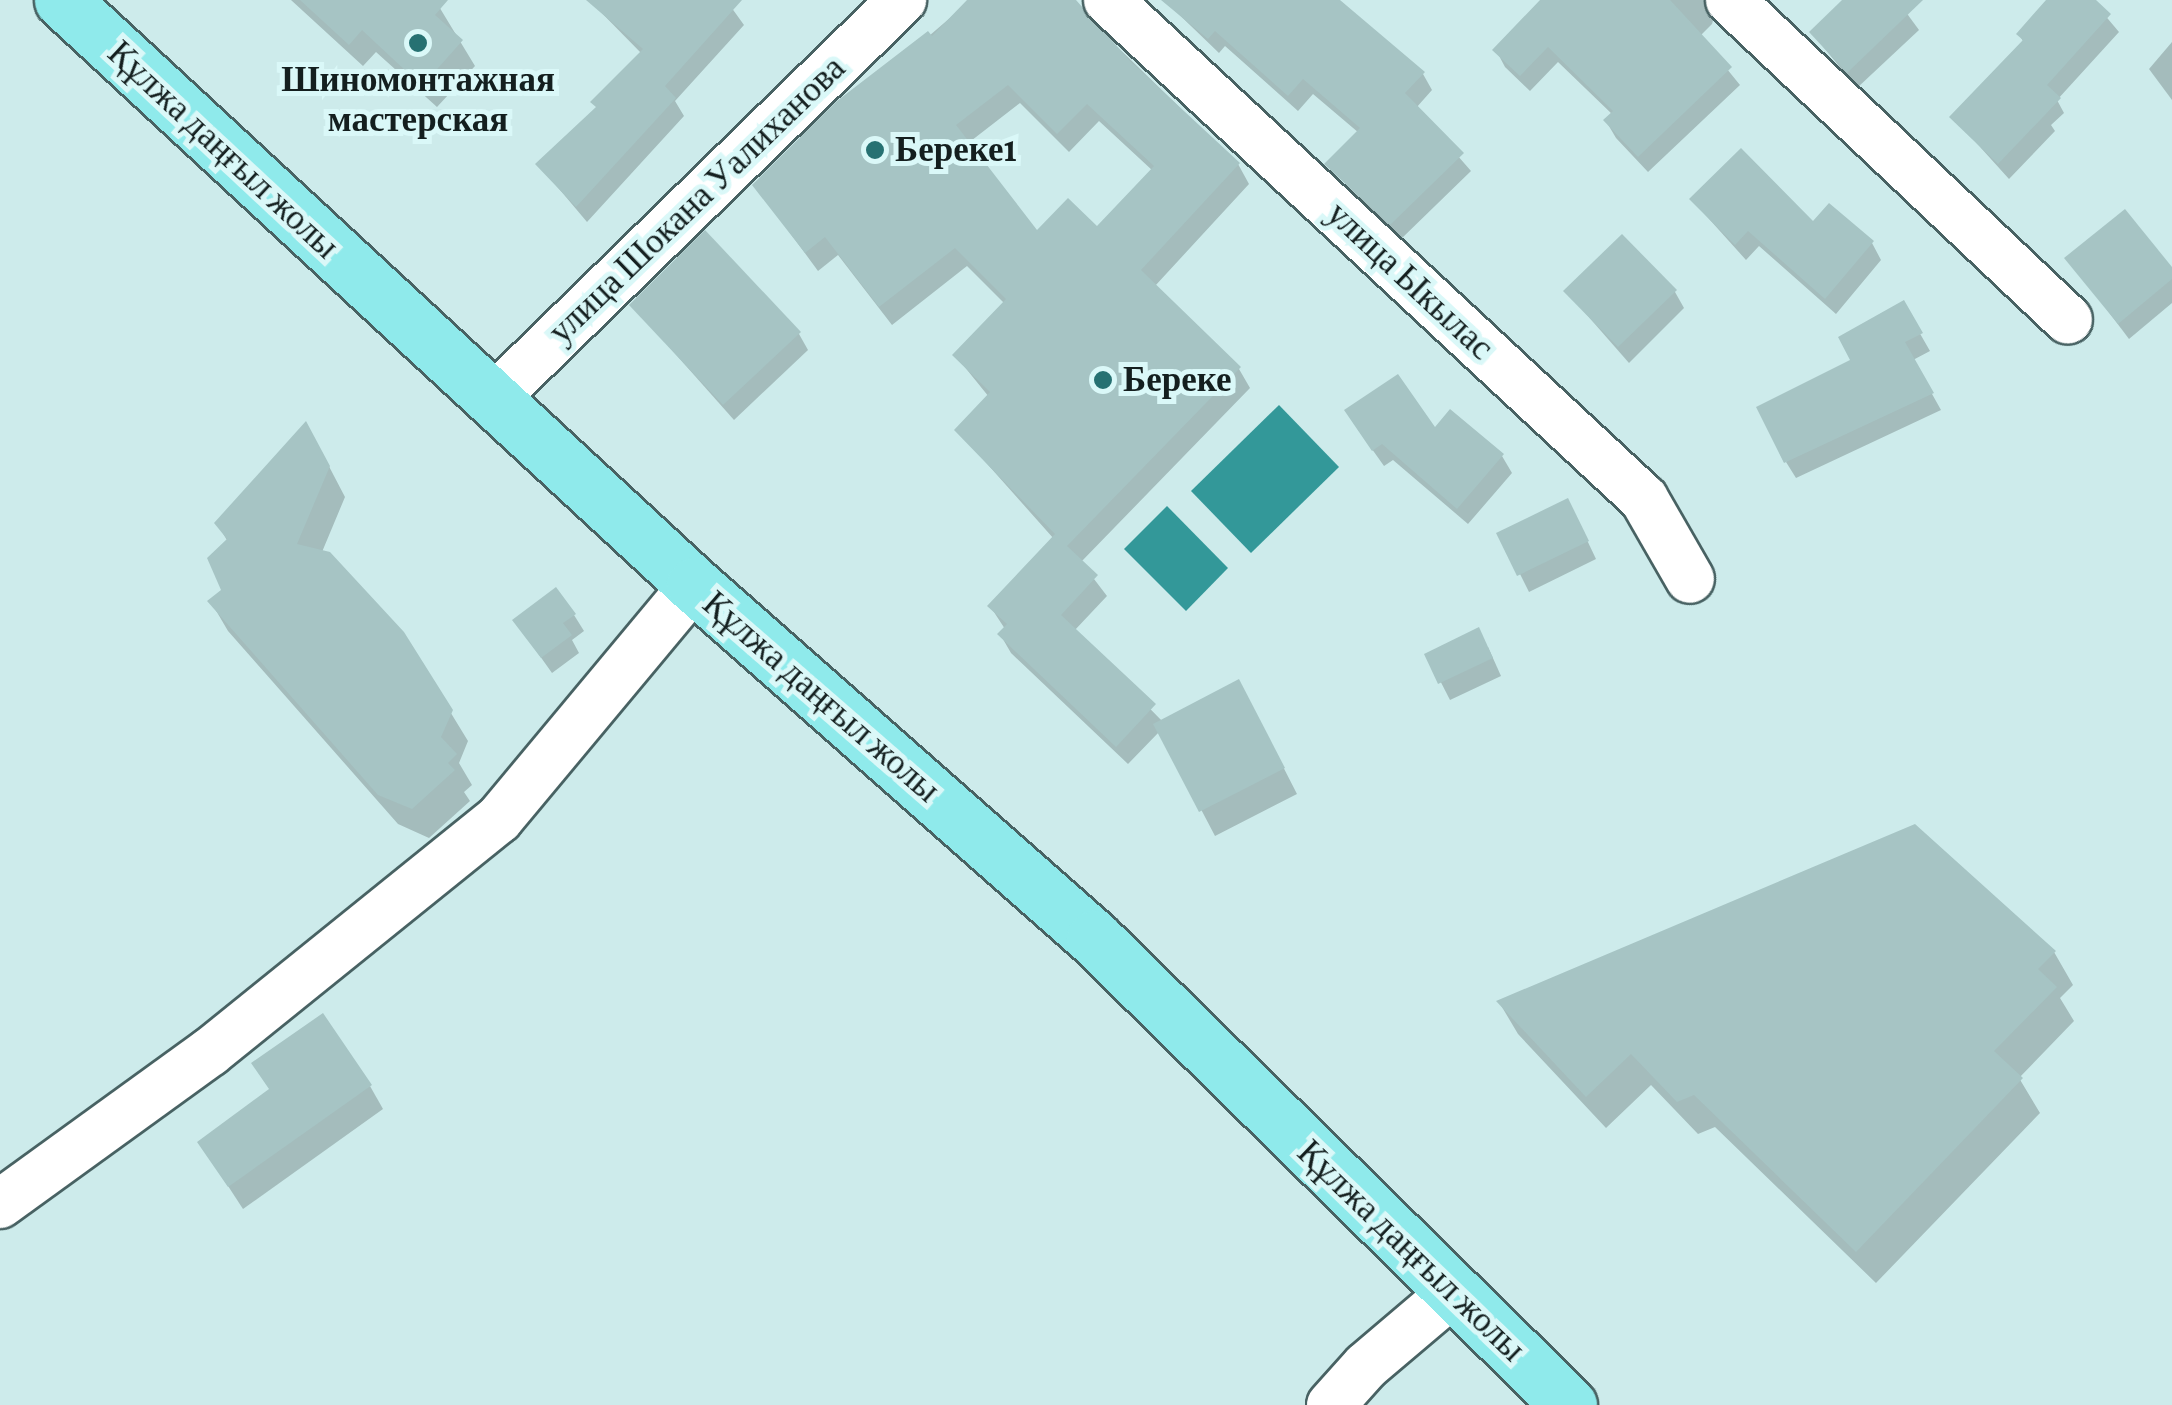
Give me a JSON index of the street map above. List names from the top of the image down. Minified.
{"streets":{"main road":["Құлжа даңғыл жолы"],"street":["улица Шокана Уалиханова","улица Ыкылас"]},"crossings":[["Құлжа даңғыл жолы","улица Шокана Уалиханова"]],"places":["Шиномонтажная мастерская","Береке1","Береке"]}
